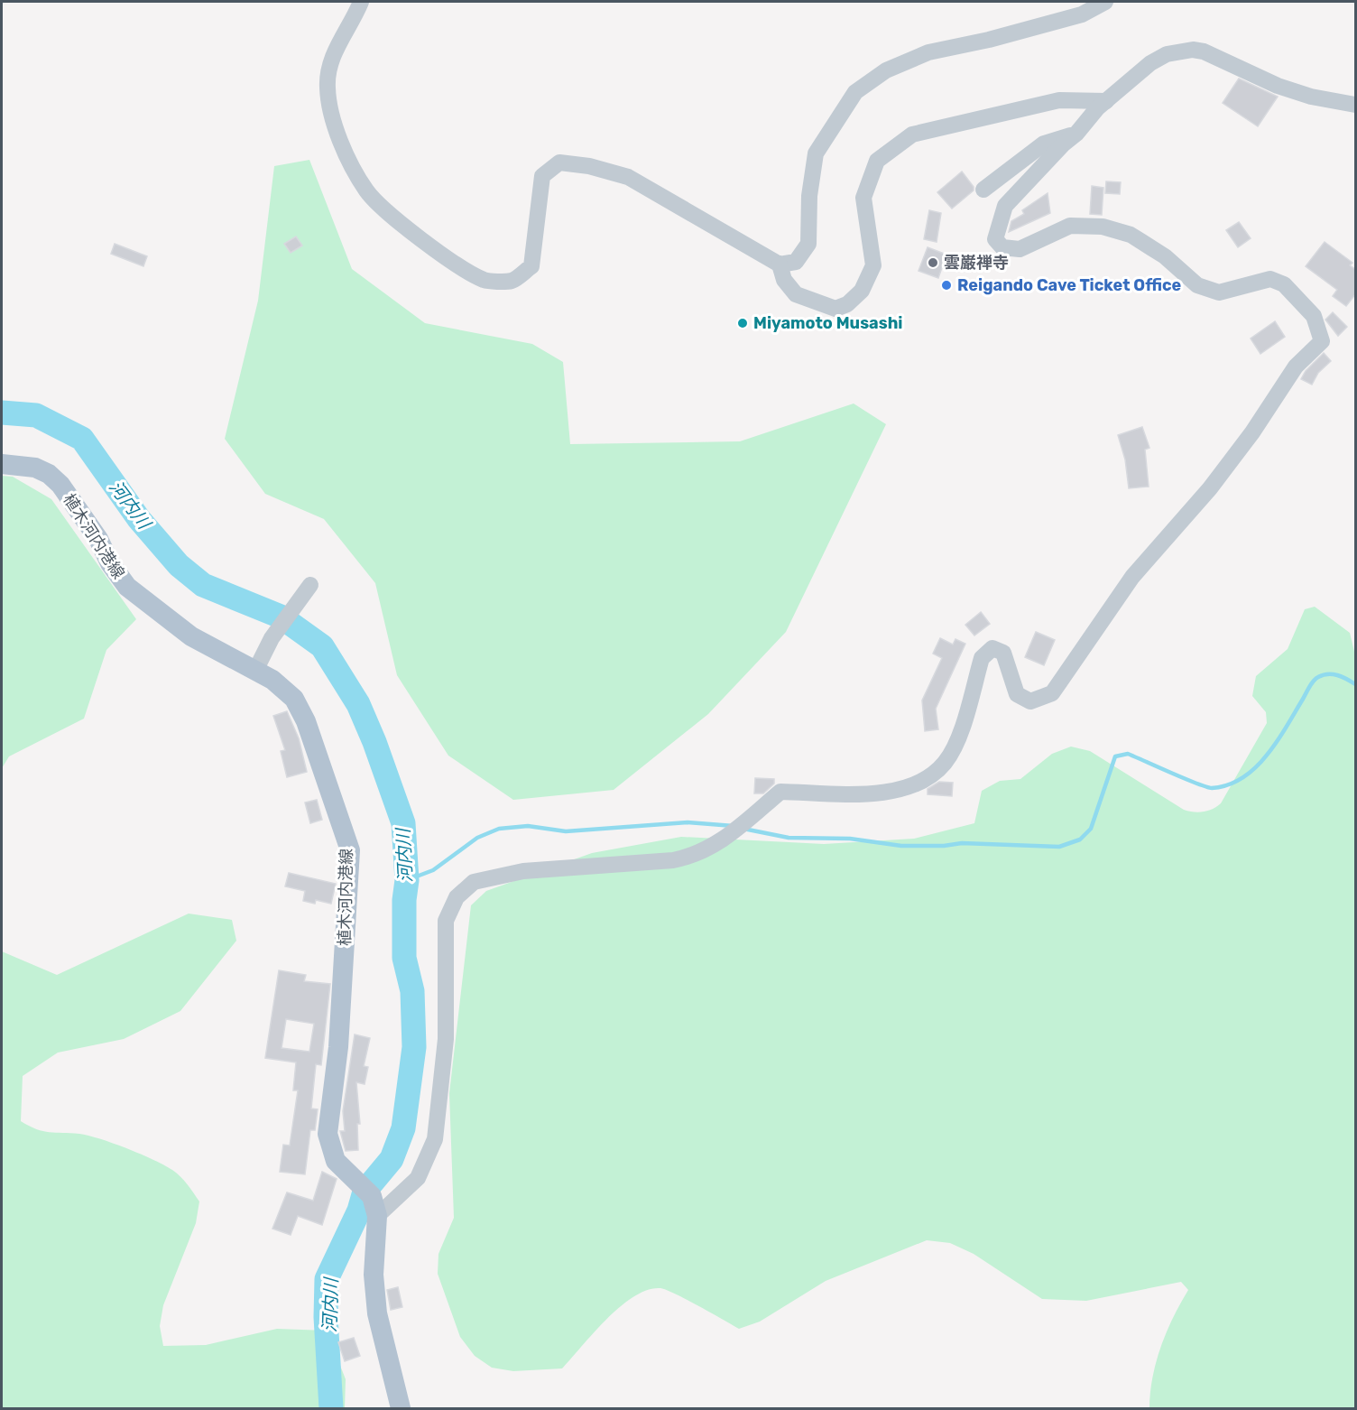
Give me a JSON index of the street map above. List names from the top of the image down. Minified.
{"streets":{"main road":["植木河内港線"]},"water":["河内川"],"places":["雲巌禅寺","Reigando Cave Ticket Office","Miyamoto Musashi"]}
